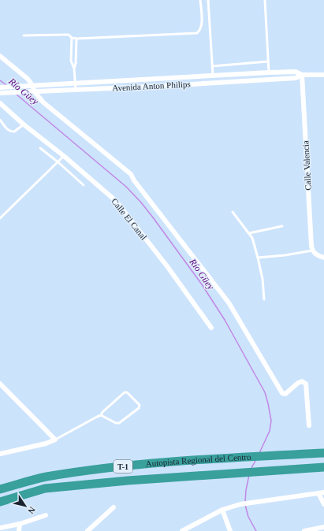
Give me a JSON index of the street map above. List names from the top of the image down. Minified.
{"streets":{"highway":["Autopista Regional del Centro","T-1"],"street":["Avenida Anton Philips","Calle Valencia","Calle El Canal"]},"crossings":[["Avenida Anton Philips","Calle Valencia"]],"water":["Río Güey"],"north":"bottom right"}
